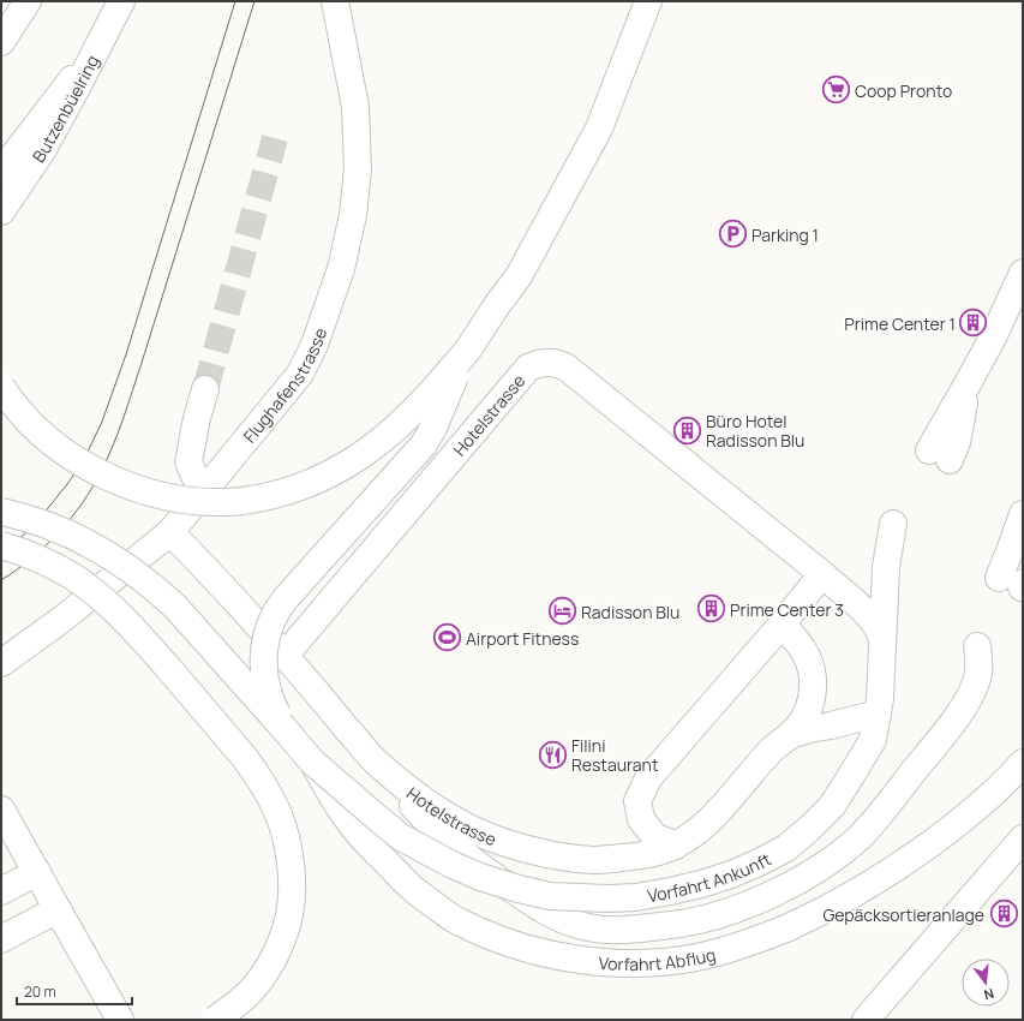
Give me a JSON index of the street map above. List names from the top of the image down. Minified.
{"streets":{"street":["Butzenbüelring","Flughafenstrasse","Hotelstrasse","Vorfahrt Ankunft","Vorfahrt Abflug"]},"crossings":[["Flughafenstrasse","Hotelstrasse"],["Hotelstrasse","Vorfahrt Ankunft"],["Vorfahrt Ankunft","Vorfahrt Abflug"]],"places":{"supermarket":["Coop Pronto"],"parking":["Parking 1"],"building":["Prime Center 1","Büro Hotel Radisson Blu","Prime Center 3","Gepäcksortieranlage"],"hotel":["Radisson Blu"],"sports":["Airport Fitness"],"restaurant":["Filini Restaurant"]},"scale_bar":"20 m","north":"bottom"}
